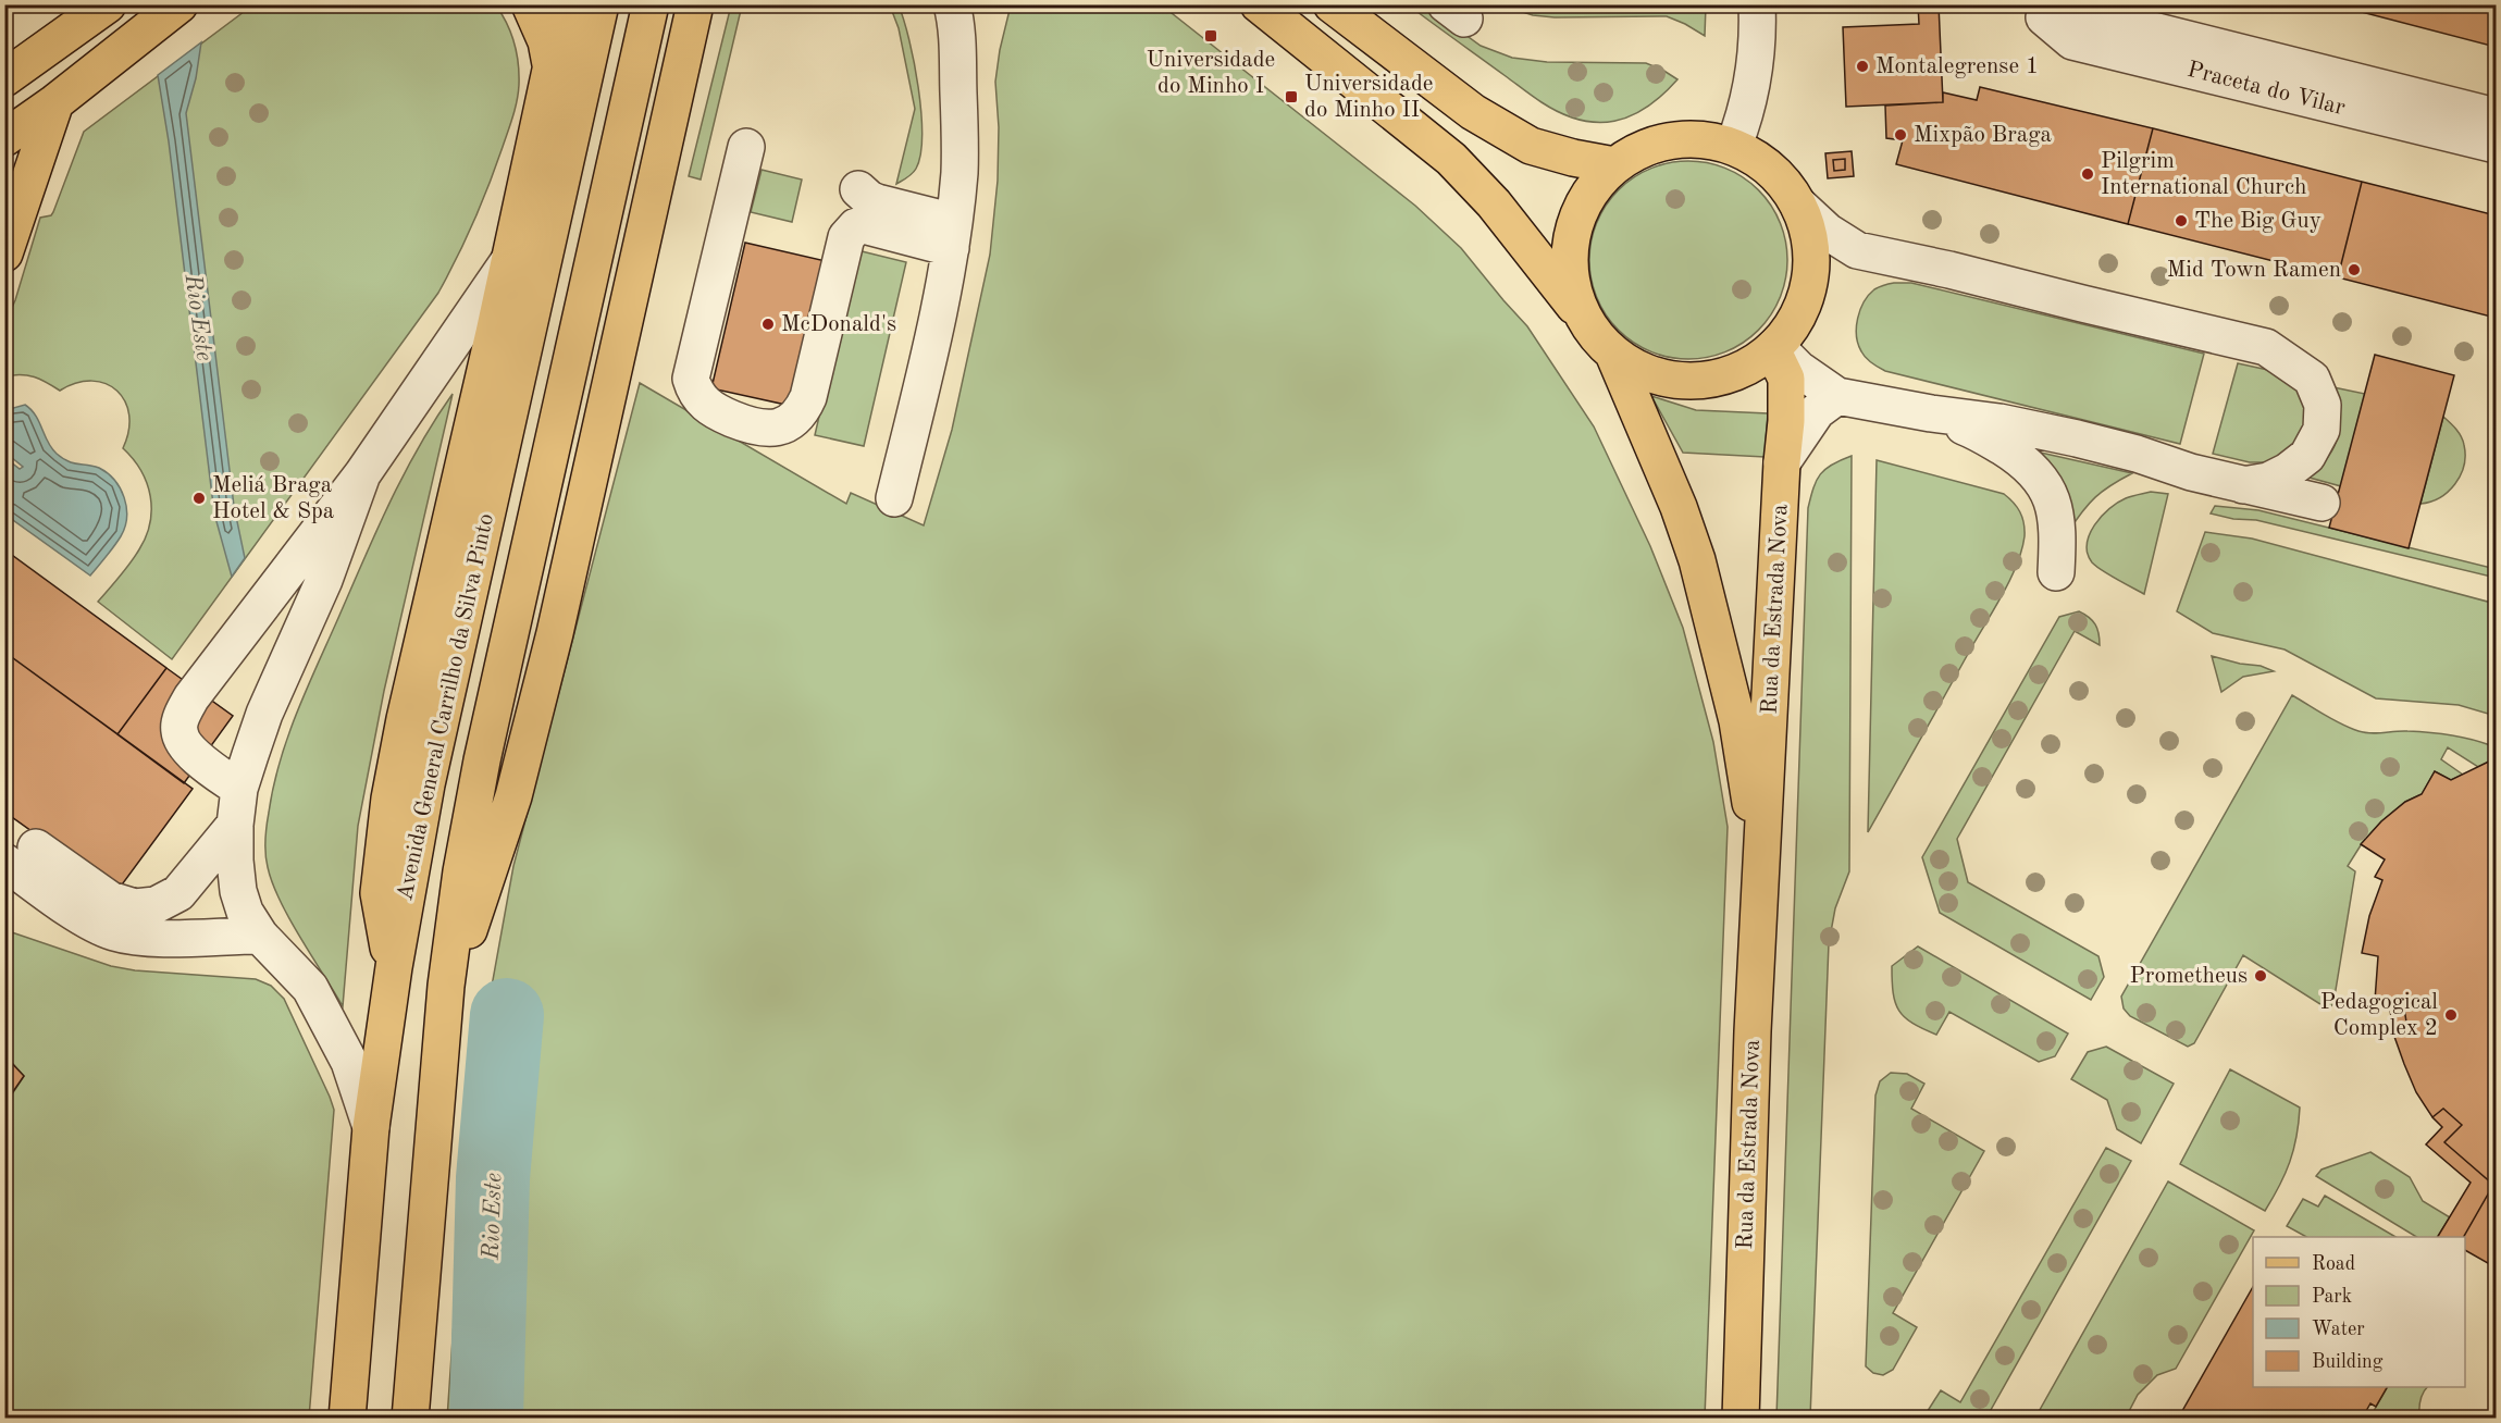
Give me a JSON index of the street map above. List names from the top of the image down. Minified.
{"streets":{"main road":["Rua da Estrada Nova","Avenida General Carrilho da Silva Pinto"],"street":["Praceta do Vilar"]},"water":["Rio Este"],"places":{"transit":["Universidade do Minho I","Universidade do Minho II"],"other":["Montalegrense 1","Mixpão Braga","Pilgrim International Church","The Big Guy","Mid Town Ramen","McDonald's","Meliá Braga Hotel & Spa","Prometheus","Pedagogical Complex 2"]},"legend":["Road","Park","Water","Building"]}
